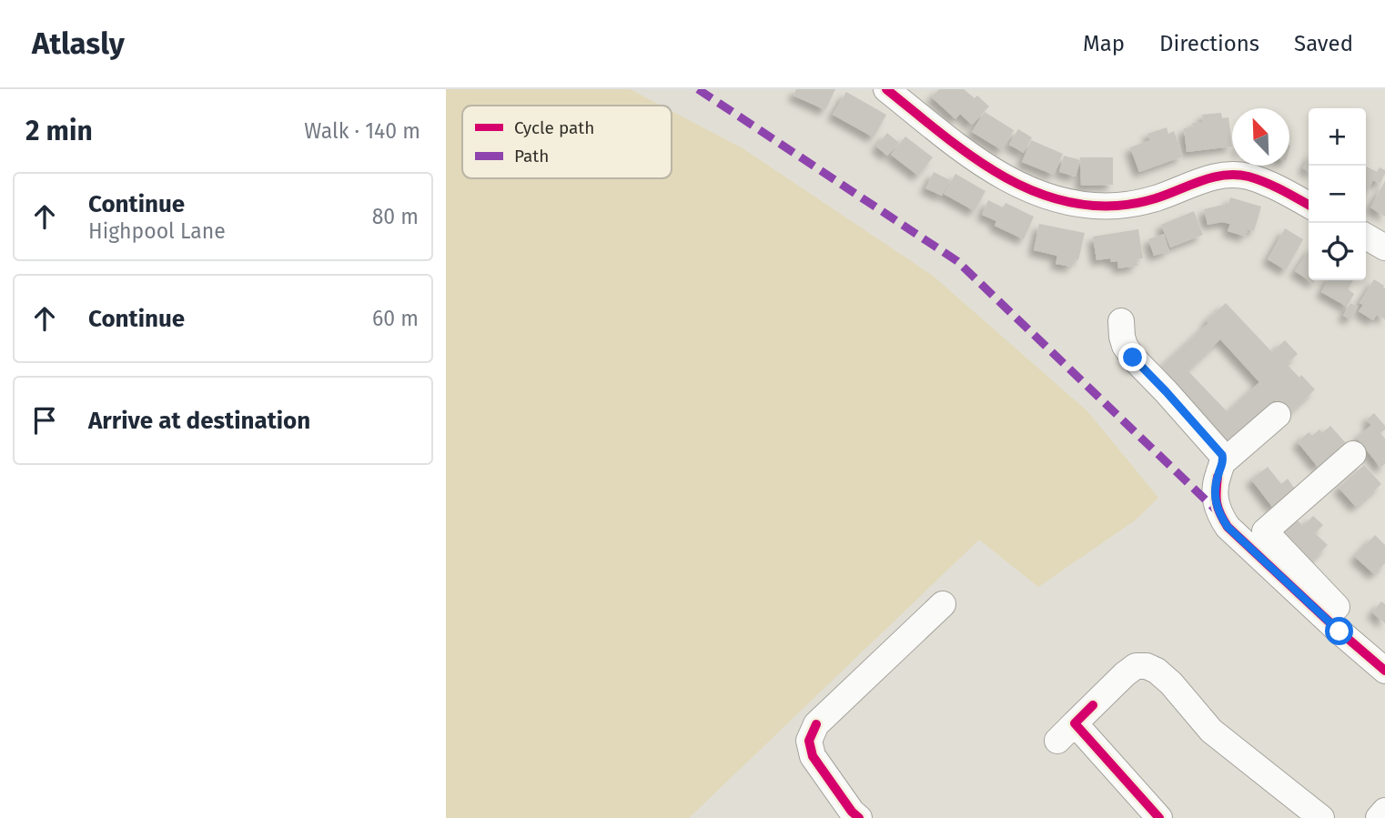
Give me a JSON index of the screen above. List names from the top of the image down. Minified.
{"legend":["Cycle path","Path"],"north":"top left","page":{"header":"Atlasly","nav":["Map","Directions","Saved"],"heading":["2 min","Walk · 140 m"],"map_buttons":["+","−"],"list":[["Continue","Highpool Lane","80 m"],["Continue","60 m"],"Arrive at destination"]}}
